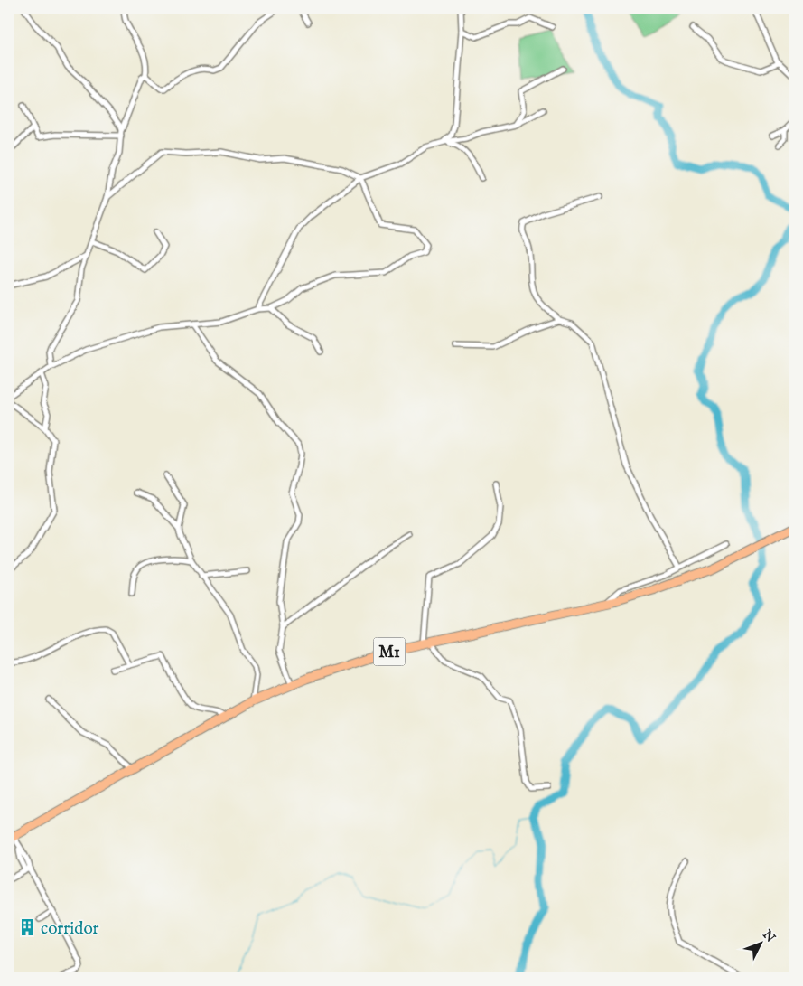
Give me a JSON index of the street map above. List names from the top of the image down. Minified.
{"streets":{"highway":["M1"]},"places":{"building":["corridor"]},"north":"top right"}
